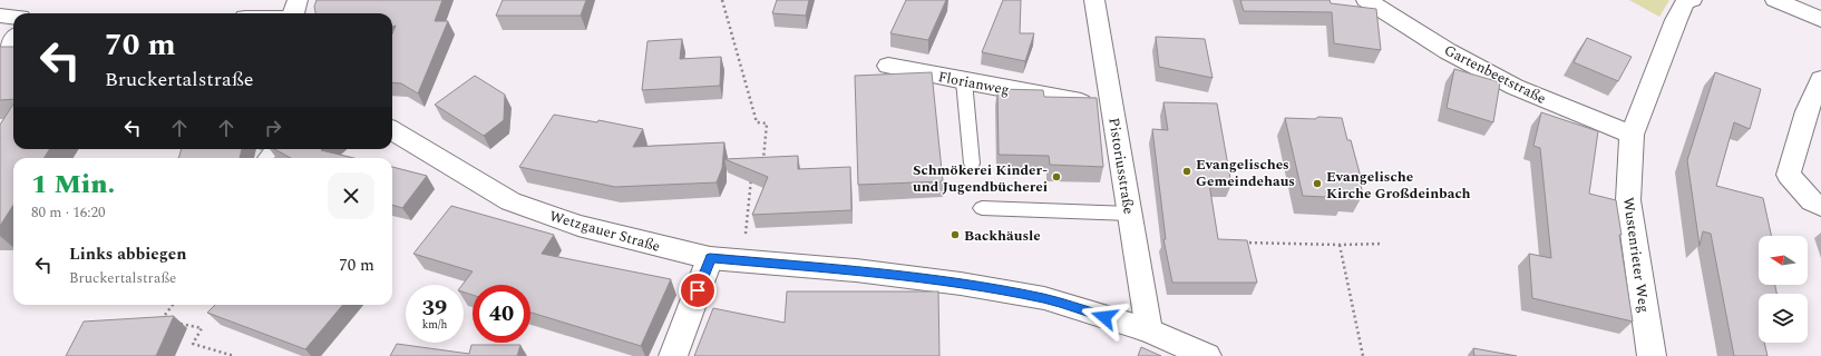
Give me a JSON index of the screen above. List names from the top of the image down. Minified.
{"streets":{"street":["Gartenbeetstraße","Florianweg","Pistoriusstraße","Wetzgauer Straße","Wustenrieter Weg"]},"crossings":[["Gartenbeetstraße","Wustenrieter Weg"],["Florianweg","Pistoriusstraße"],["Pistoriusstraße","Wetzgauer Straße"]],"places":["Evangelisches Gemeindehaus","Schmökerei Kinder- und Jugendbücherei","Evangelische Kirche Großdeinbach","Backhäusle"],"north":"left","page":{"turn":["70 m","Bruckertalstraße"],"heading":["1 Min.","80 m · 16:20"],"list":[{"name":"Links abbiegen","note":"Bruckertalstraße","value":"70 m"}],"speed":"39 km/h","limit":"40"}}
